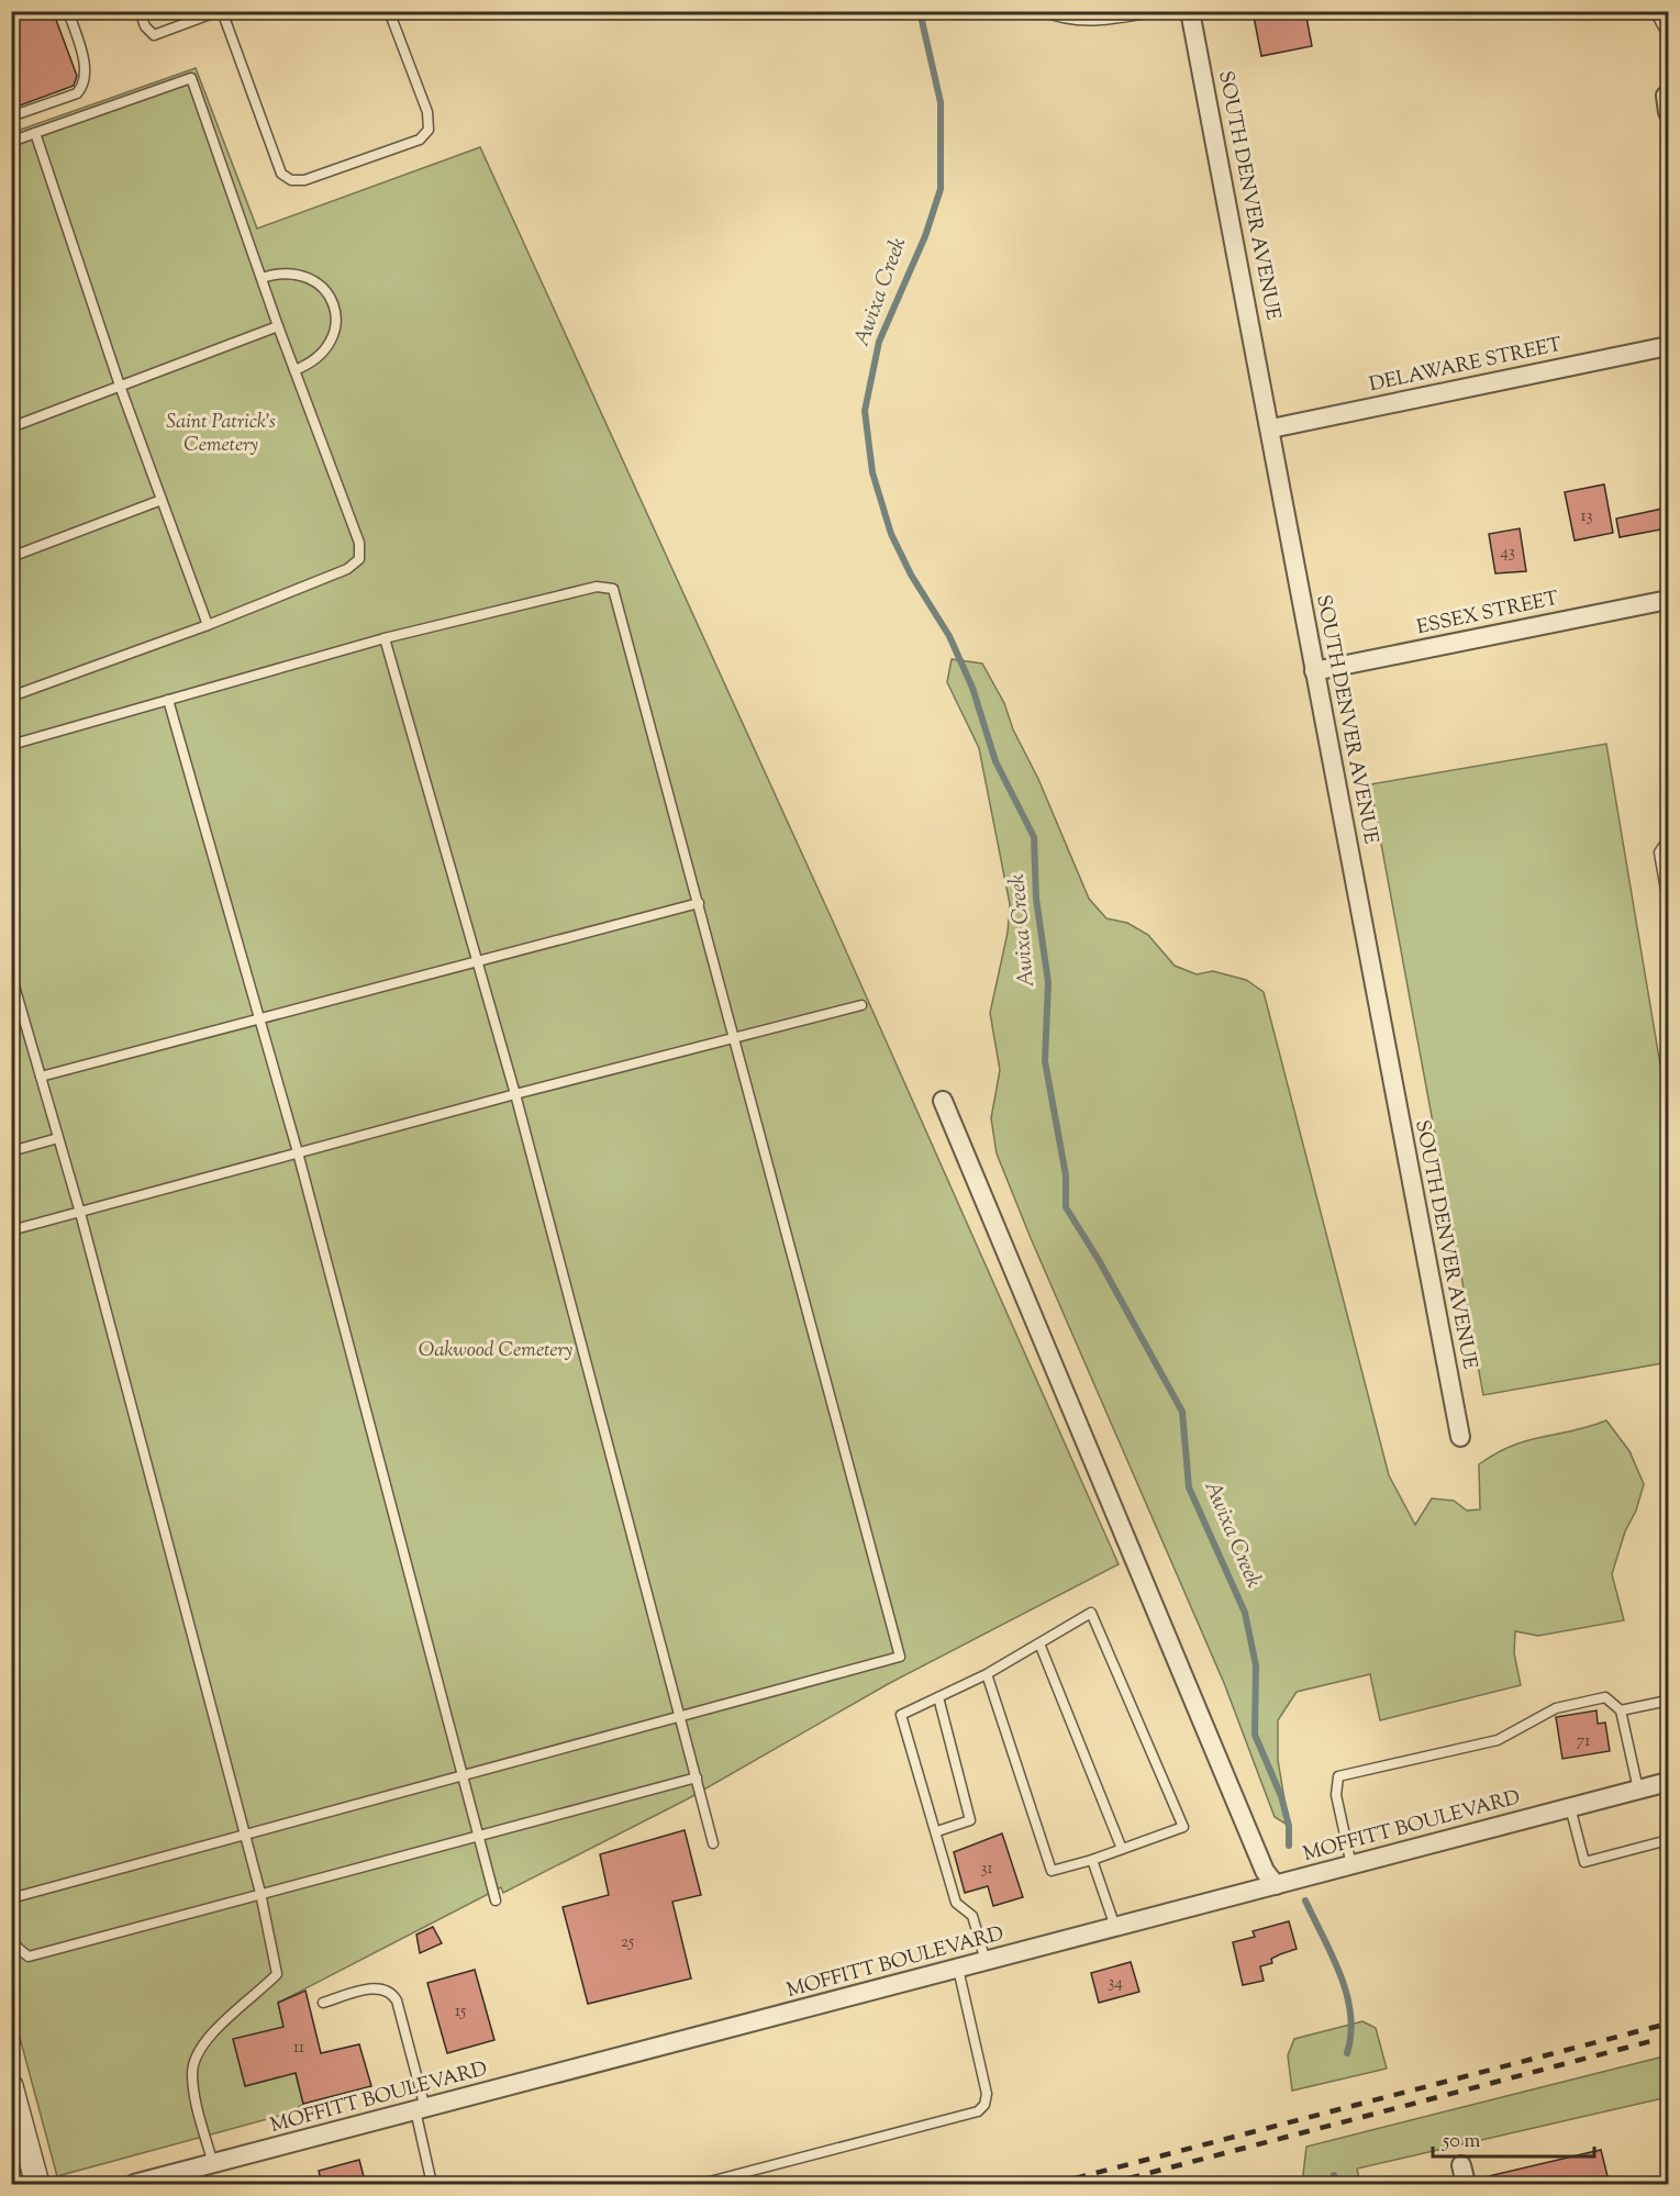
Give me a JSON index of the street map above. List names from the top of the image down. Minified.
{"streets":{"street":["SOUTH DENVER AVENUE","DELAWARE STREET","ESSEX STREET","MOFFITT BOULEVARD"]},"crossings":[["SOUTH DENVER AVENUE","DELAWARE STREET"],["SOUTH DENVER AVENUE","ESSEX STREET"]],"water":["Awixa Creek"],"parks":["Saint Patrick's Cemetery","Oakwood Cemetery"],"house_numbers":["13","43","71","31","25","34","15","11"],"scale_bar":"50 m"}
